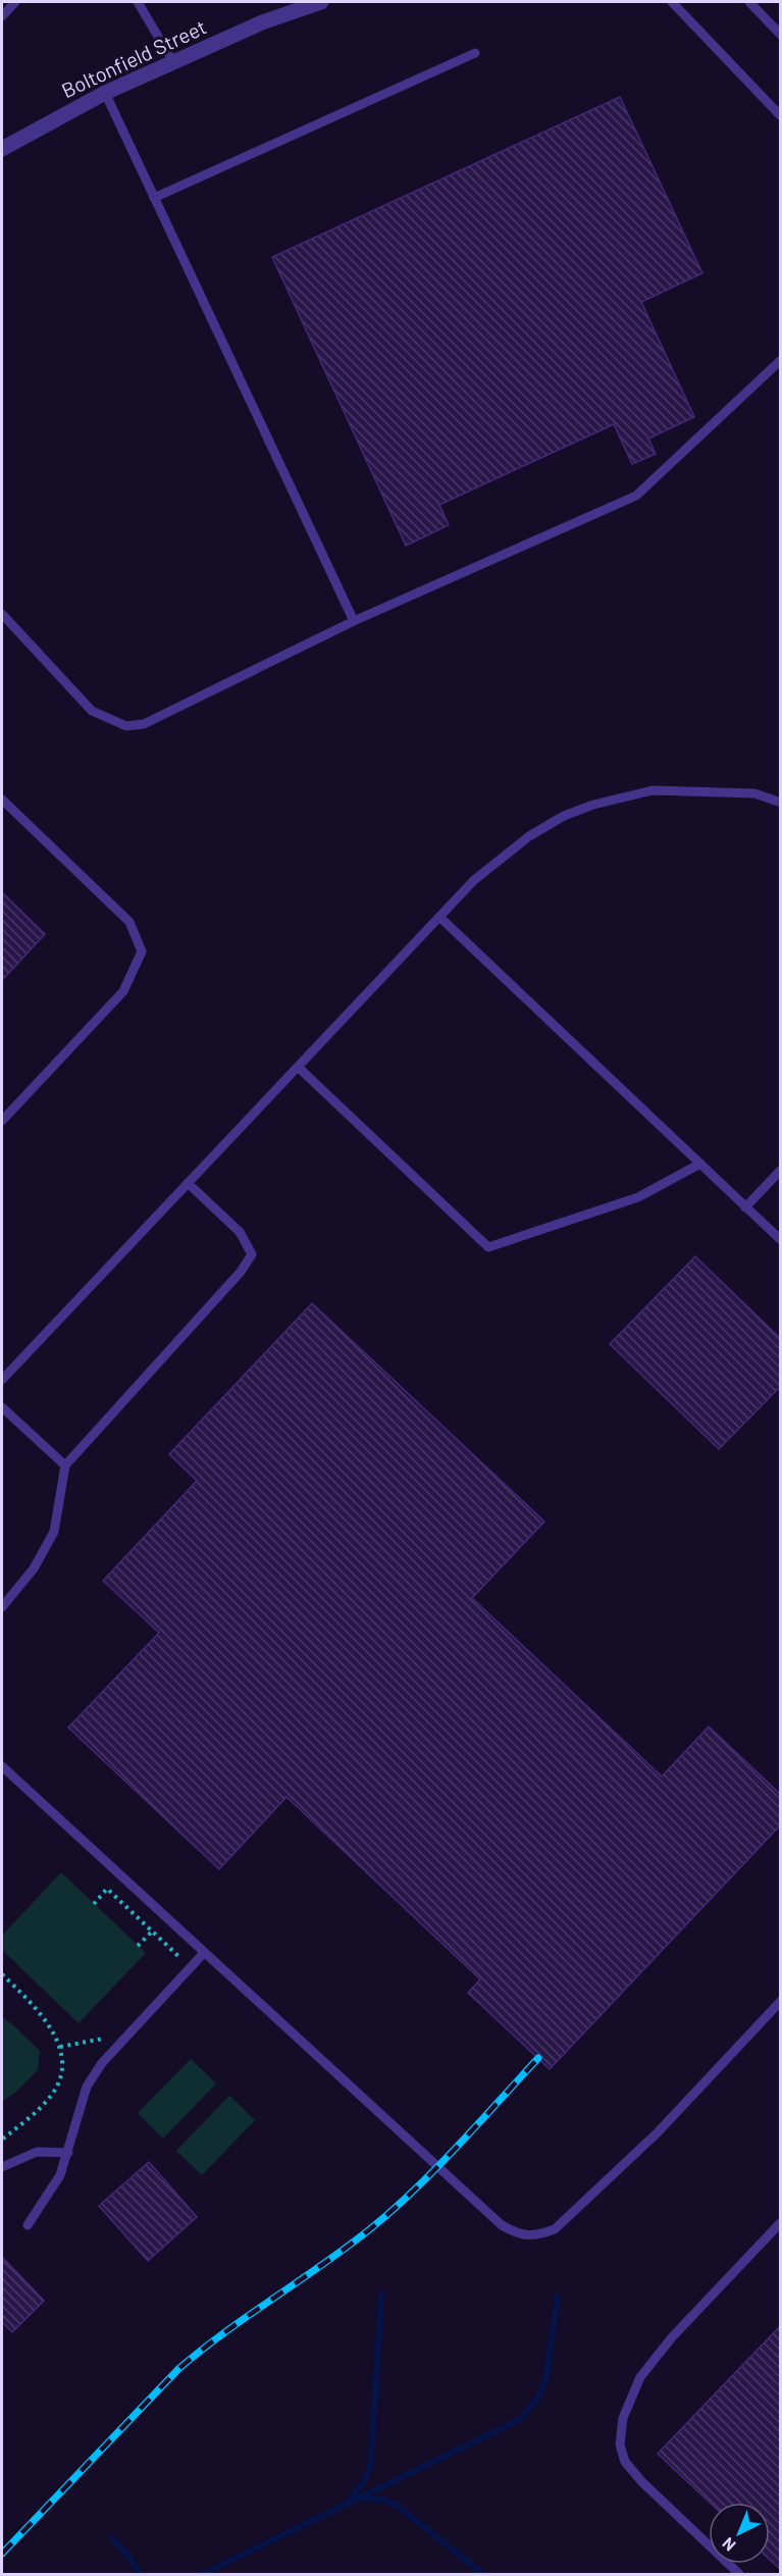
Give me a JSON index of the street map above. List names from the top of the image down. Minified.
{"streets":{"street":["Boltonfield Street"]},"north":"bottom left"}
